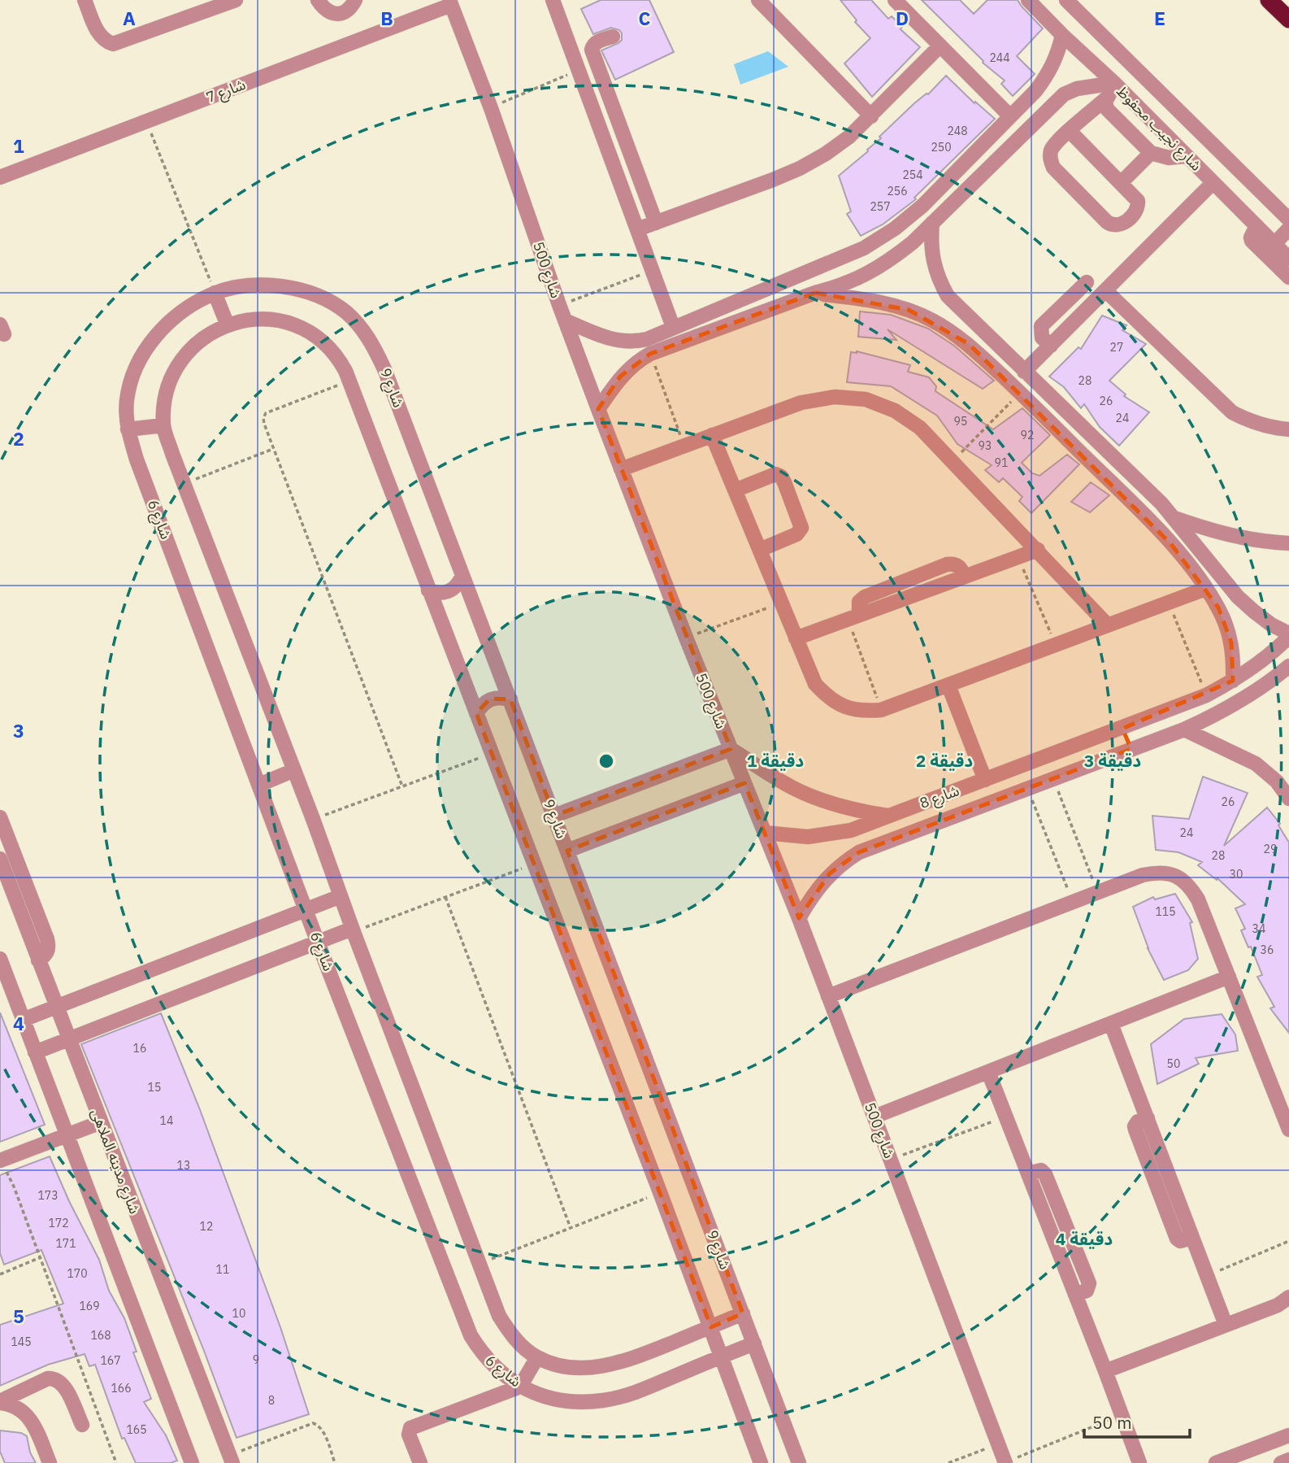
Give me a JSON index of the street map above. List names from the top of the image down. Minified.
{"streets":{"street":["شارع 7","شارع نجيب محفوظ","شارع 500","شارع 9","شارع 6","شارع 8","شارع مدينه الملاهى"]},"crossings":[["شارع 7","شارع 500"],["شارع 500","شارع 8"],["شارع 9","شارع 6"]],"house_numbers":["244","248","250","254","256","257","27","28","26","24","95","92","93","91","26","24","29","28","30","115","34","36","16","50","15","14","13","173","172","12","171","11","170","169","10","168","145","9","167","166","8","165"],"scale_bar":"50 m","grid":{"columns":["A","B","C","D","E"],"rows":["1","2","3","4","5"]},"rings":["1 دقيقة","2 دقيقة","3 دقيقة","4 دقيقة"]}
